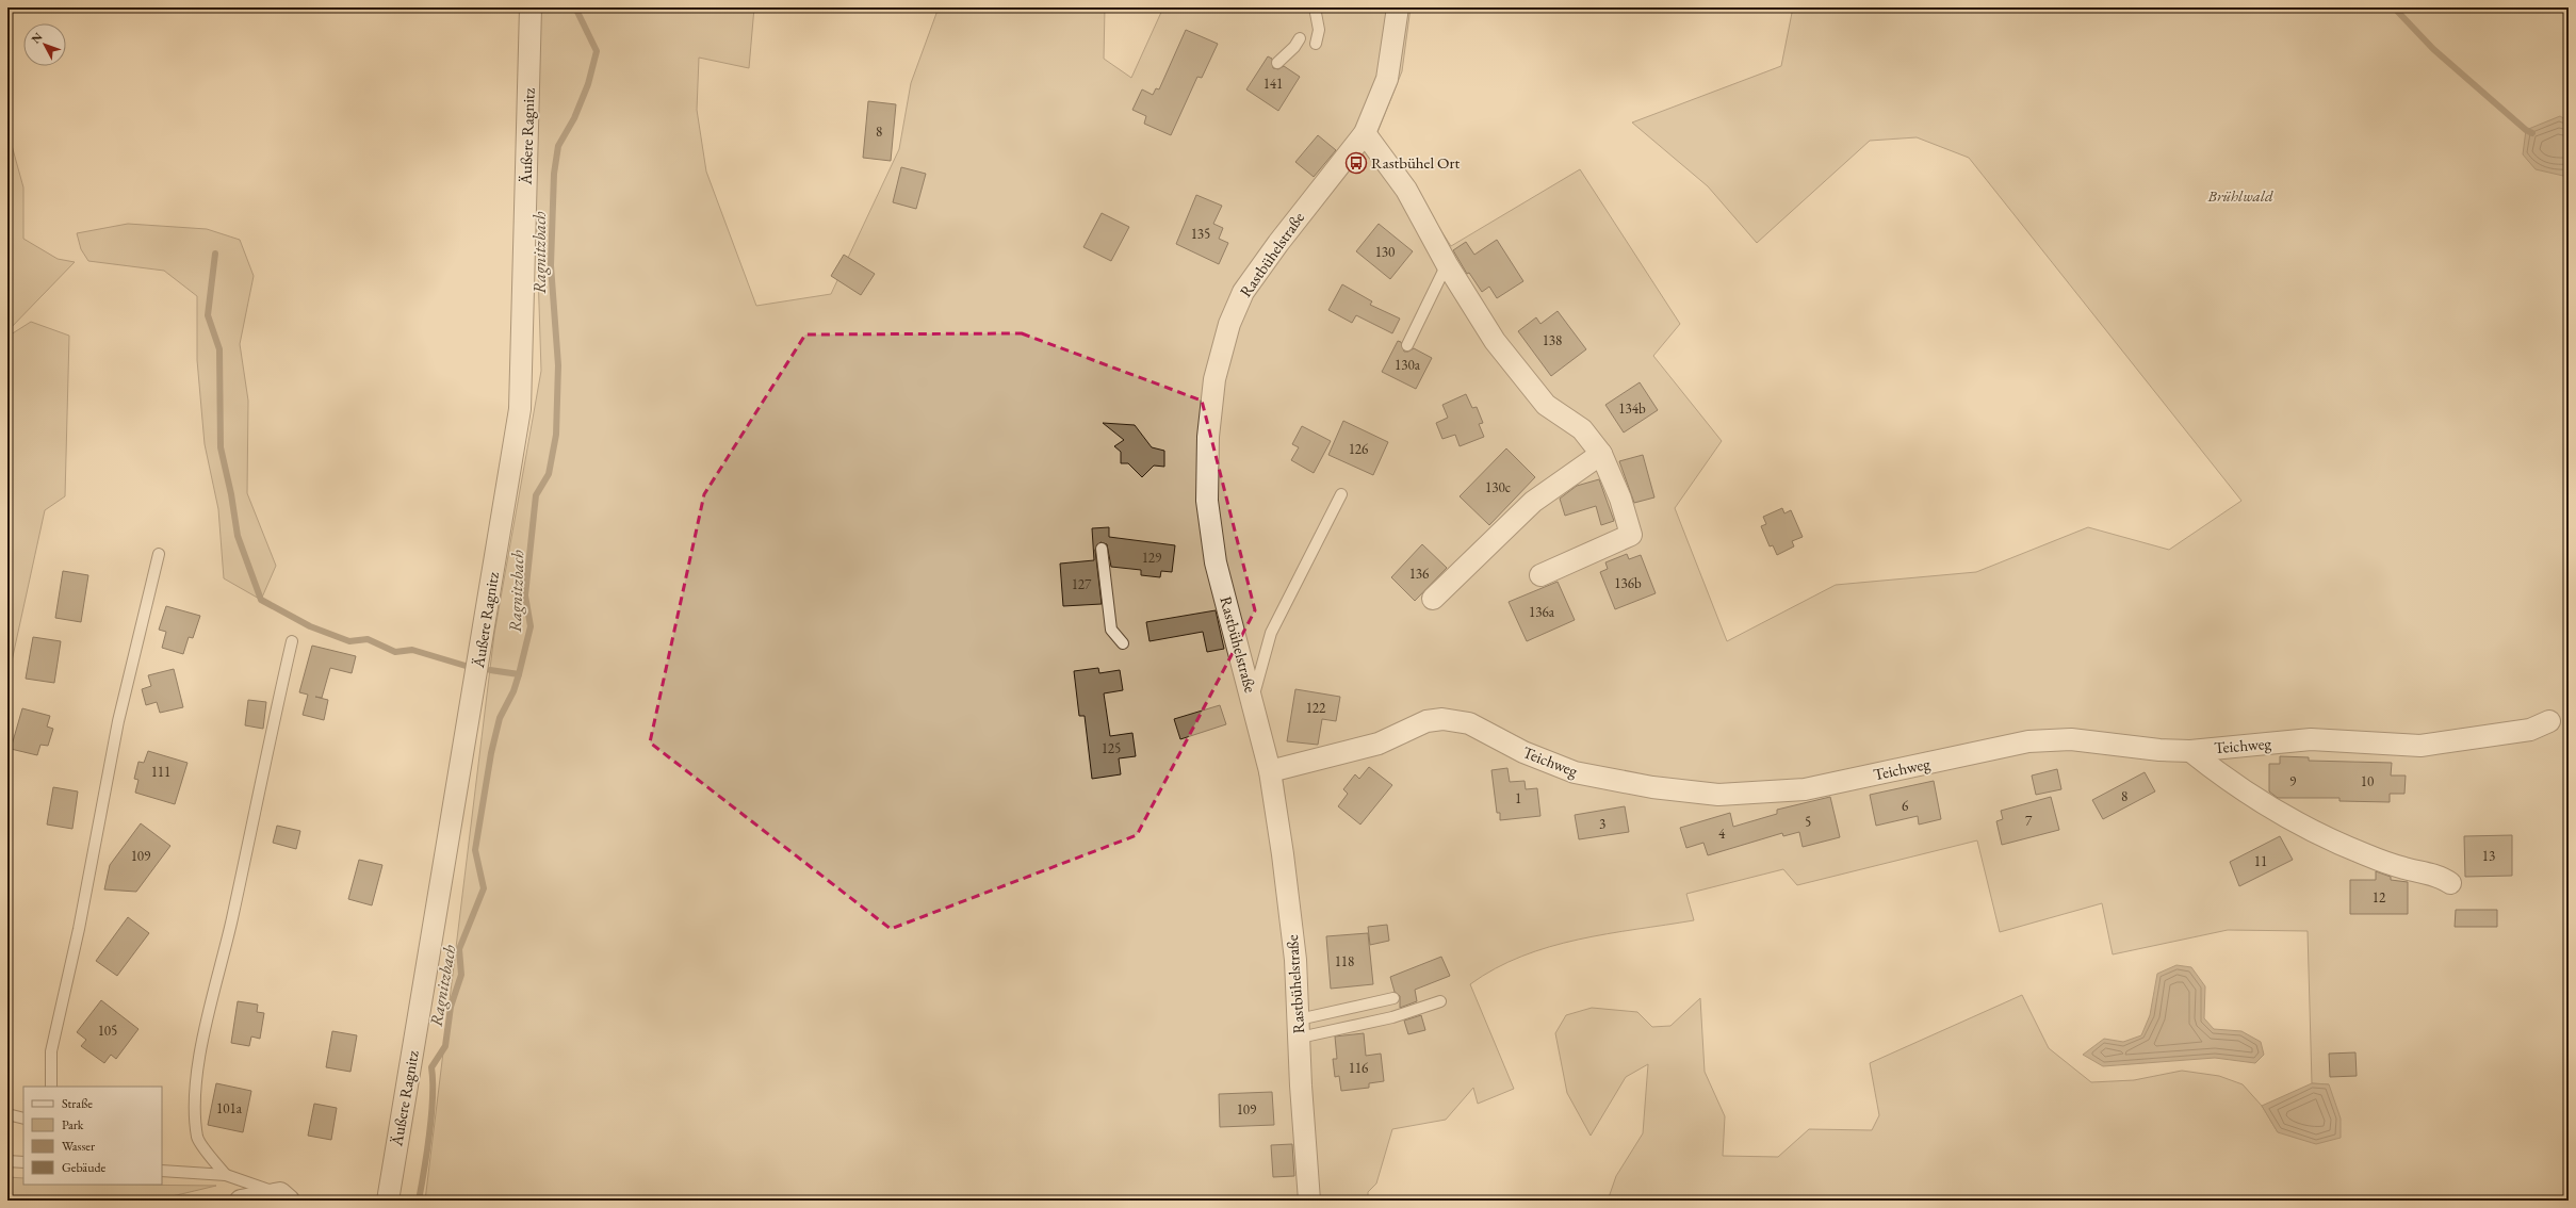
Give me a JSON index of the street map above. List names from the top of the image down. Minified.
{"streets":{"street":["Äußere Ragnitz","Rastbühelstraße","Teichweg"]},"crossings":[["Rastbühelstraße","Teichweg"]],"water":["Ragnitzbach"],"parks":["Brühlwald"],"places":{"bus stop":["Rastbühel Ort"]},"house_numbers":["141","8","135","130","138","130a","134b","126","130c","129","136","136b","127","136a","122","125","111","9","10","8","1","6","7","5","3","4","109","13","11","12","118","105","116","101a","109"],"legend":["Straße","Park","Wasser","Gebäude"],"north":"top left"}
